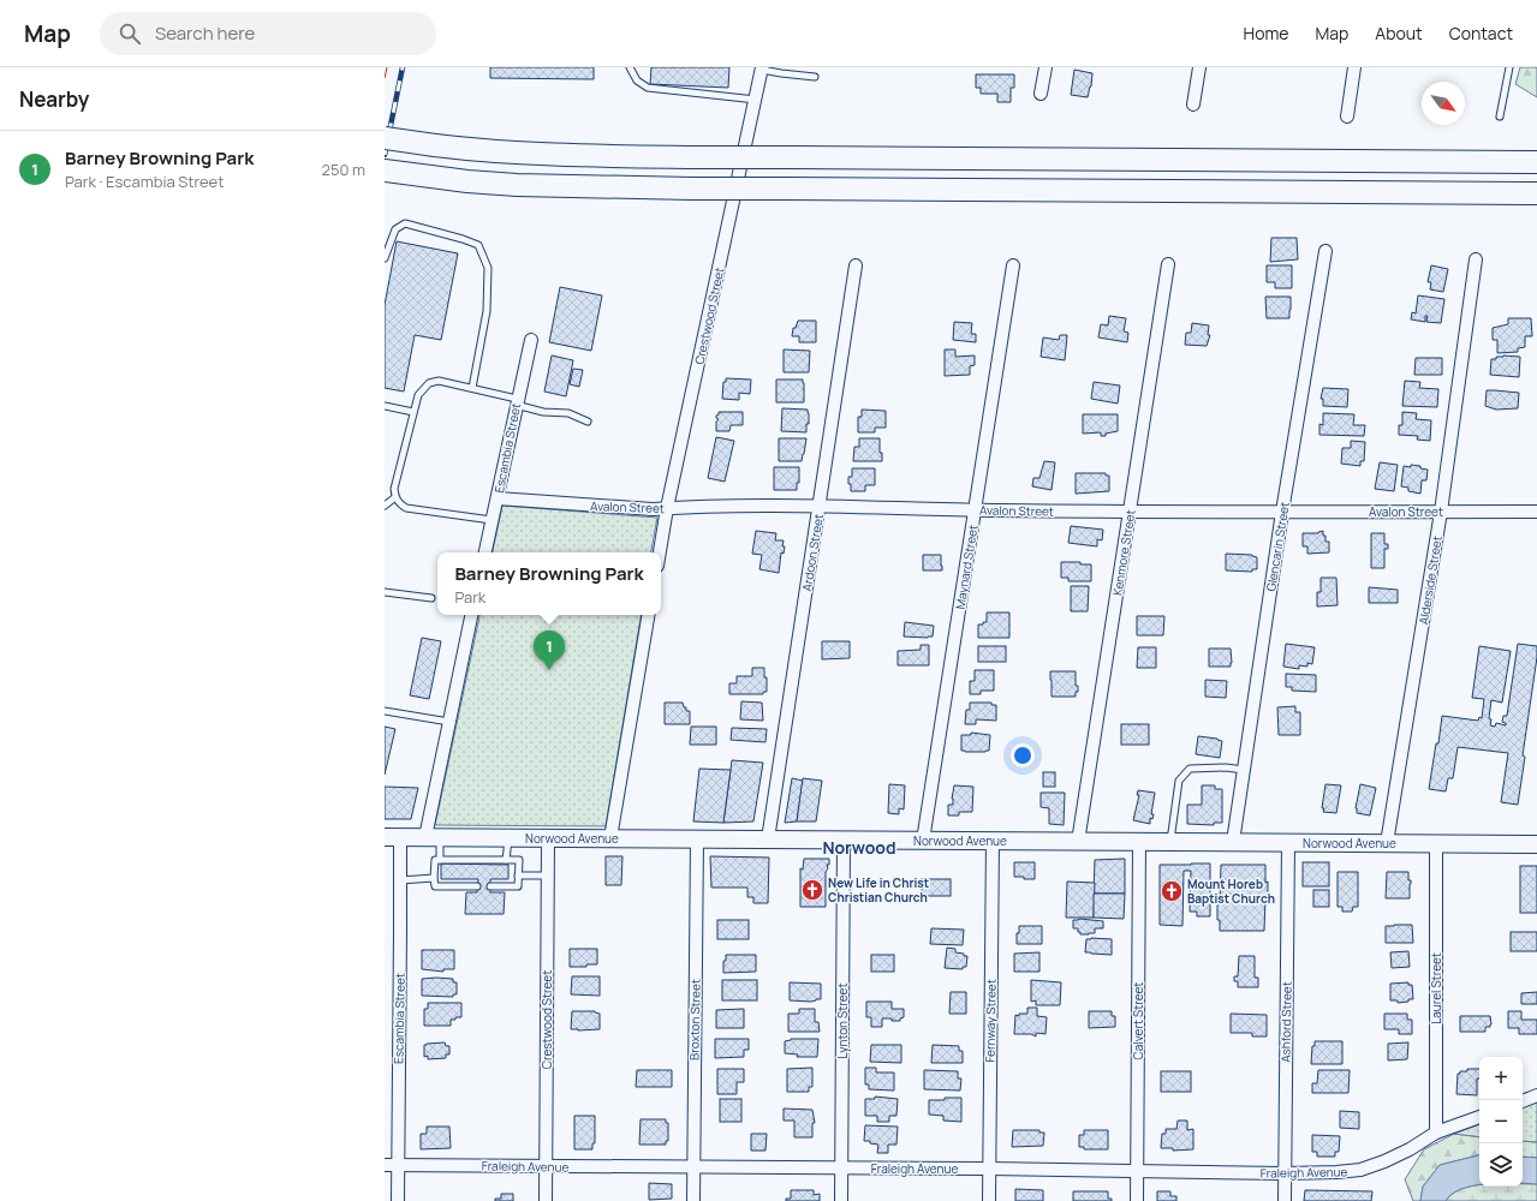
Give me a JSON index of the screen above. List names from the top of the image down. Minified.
{"streets":{"main road":["Norwood Avenue"],"street":["Crestwood Street","Escambia Street","Avalon Street","Glencarin Street","Ardoon Street","Kenmore Street","Maynard Street","Alderside Street","Laurel Street","Broxton Street","Lynton Street","Fernway Street","Calvert Street","Ashford Street","Fraleigh Avenue"]},"crossings":[["Crestwood Street","Avalon Street"],["Crestwood Street","Norwood Avenue"],["Crestwood Street","Fraleigh Avenue"],["Escambia Street","Avalon Street"],["Escambia Street","Norwood Avenue"],["Escambia Street","Fraleigh Avenue"],["Avalon Street","Glencarin Street"],["Avalon Street","Ardoon Street"],["Avalon Street","Kenmore Street"],["Avalon Street","Maynard Street"],["Avalon Street","Alderside Street"],["Glencarin Street","Norwood Avenue"],["Ardoon Street","Norwood Avenue"],["Kenmore Street","Norwood Avenue"],["Maynard Street","Norwood Avenue"],["Alderside Street","Norwood Avenue"],["Norwood Avenue","Laurel Street"],["Norwood Avenue","Broxton Street"],["Norwood Avenue","Lynton Street"],["Norwood Avenue","Fernway Street"],["Norwood Avenue","Calvert Street"],["Norwood Avenue","Ashford Street"],["Laurel Street","Fraleigh Avenue"],["Broxton Street","Fraleigh Avenue"],["Lynton Street","Fraleigh Avenue"],["Fernway Street","Fraleigh Avenue"],["Calvert Street","Fraleigh Avenue"],["Ashford Street","Fraleigh Avenue"]],"districts":["Norwood"],"places":{"church":["New Life in Christ Christian Church","Mount Horeb Baptist Church"]},"north":"bottom right","page":{"header":"Map","search":"Search here","nav":["Home","Map","About","Contact"],"heading":"Nearby","list":[{"mark":"1","name":"Barney Browning Park","note":"Park · Escambia Street","value":"250 m"}],"popup":["Barney Browning Park","Park"],"pins":"1","map_buttons":["+","−"]}}
